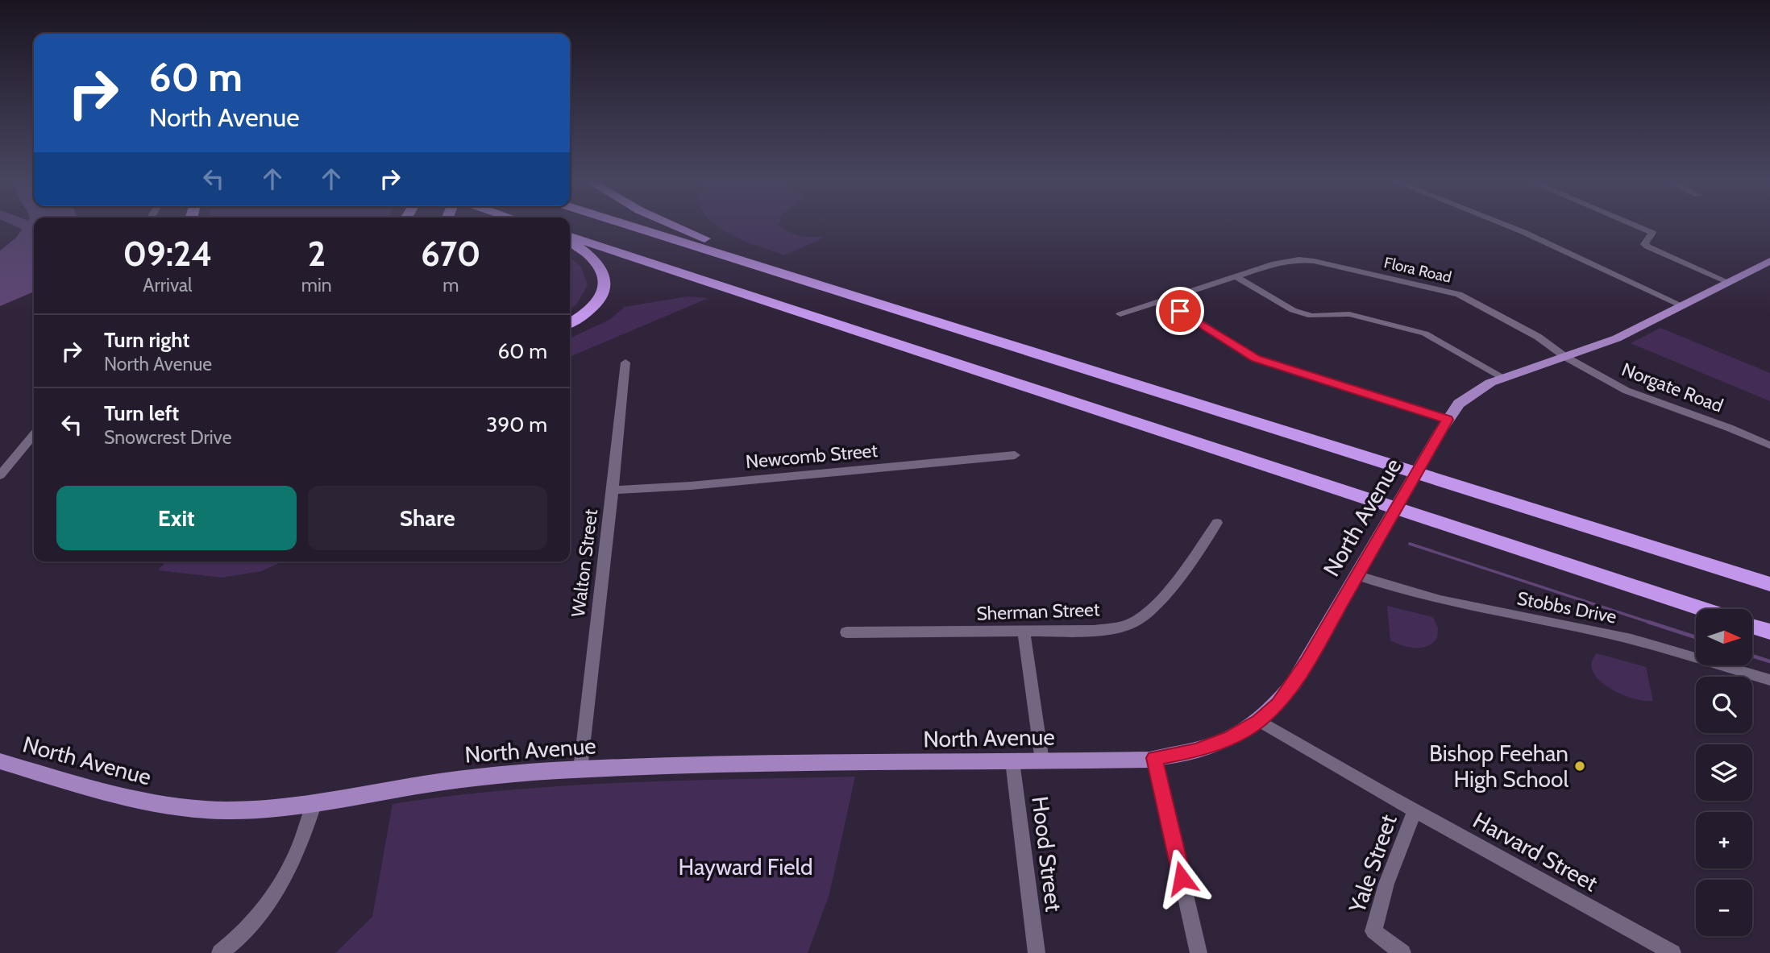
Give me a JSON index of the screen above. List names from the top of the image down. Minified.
{"streets":{"main road":["North Avenue"],"street":["Flora Road","Norgate Road","Newcomb Street","Walton Street","Stobbs Drive","Sherman Street","Harvard Street","Hood Street","Yale Street"]},"crossings":[["Flora Road","Norgate Road"],["Flora Road","North Avenue"],["Norgate Road","North Avenue"],["Newcomb Street","Walton Street"],["North Avenue","Walton Street"],["North Avenue","Stobbs Drive"],["North Avenue","Harvard Street"],["North Avenue","Hood Street"],["Harvard Street","Yale Street"]],"parks":["Hayward Field"],"places":["Bishop Feehan High School"],"north":"right","page":{"turn":["60 m","North Avenue"],"eta":["09:24","Arrival","2","min","670","m"],"list":[{"name":"Turn right","note":"North Avenue","value":"60 m"},{"name":"Turn left","note":"Snowcrest Drive","value":"390 m"}],"buttons":["Exit","Share"],"map_buttons":["+","−"]}}
